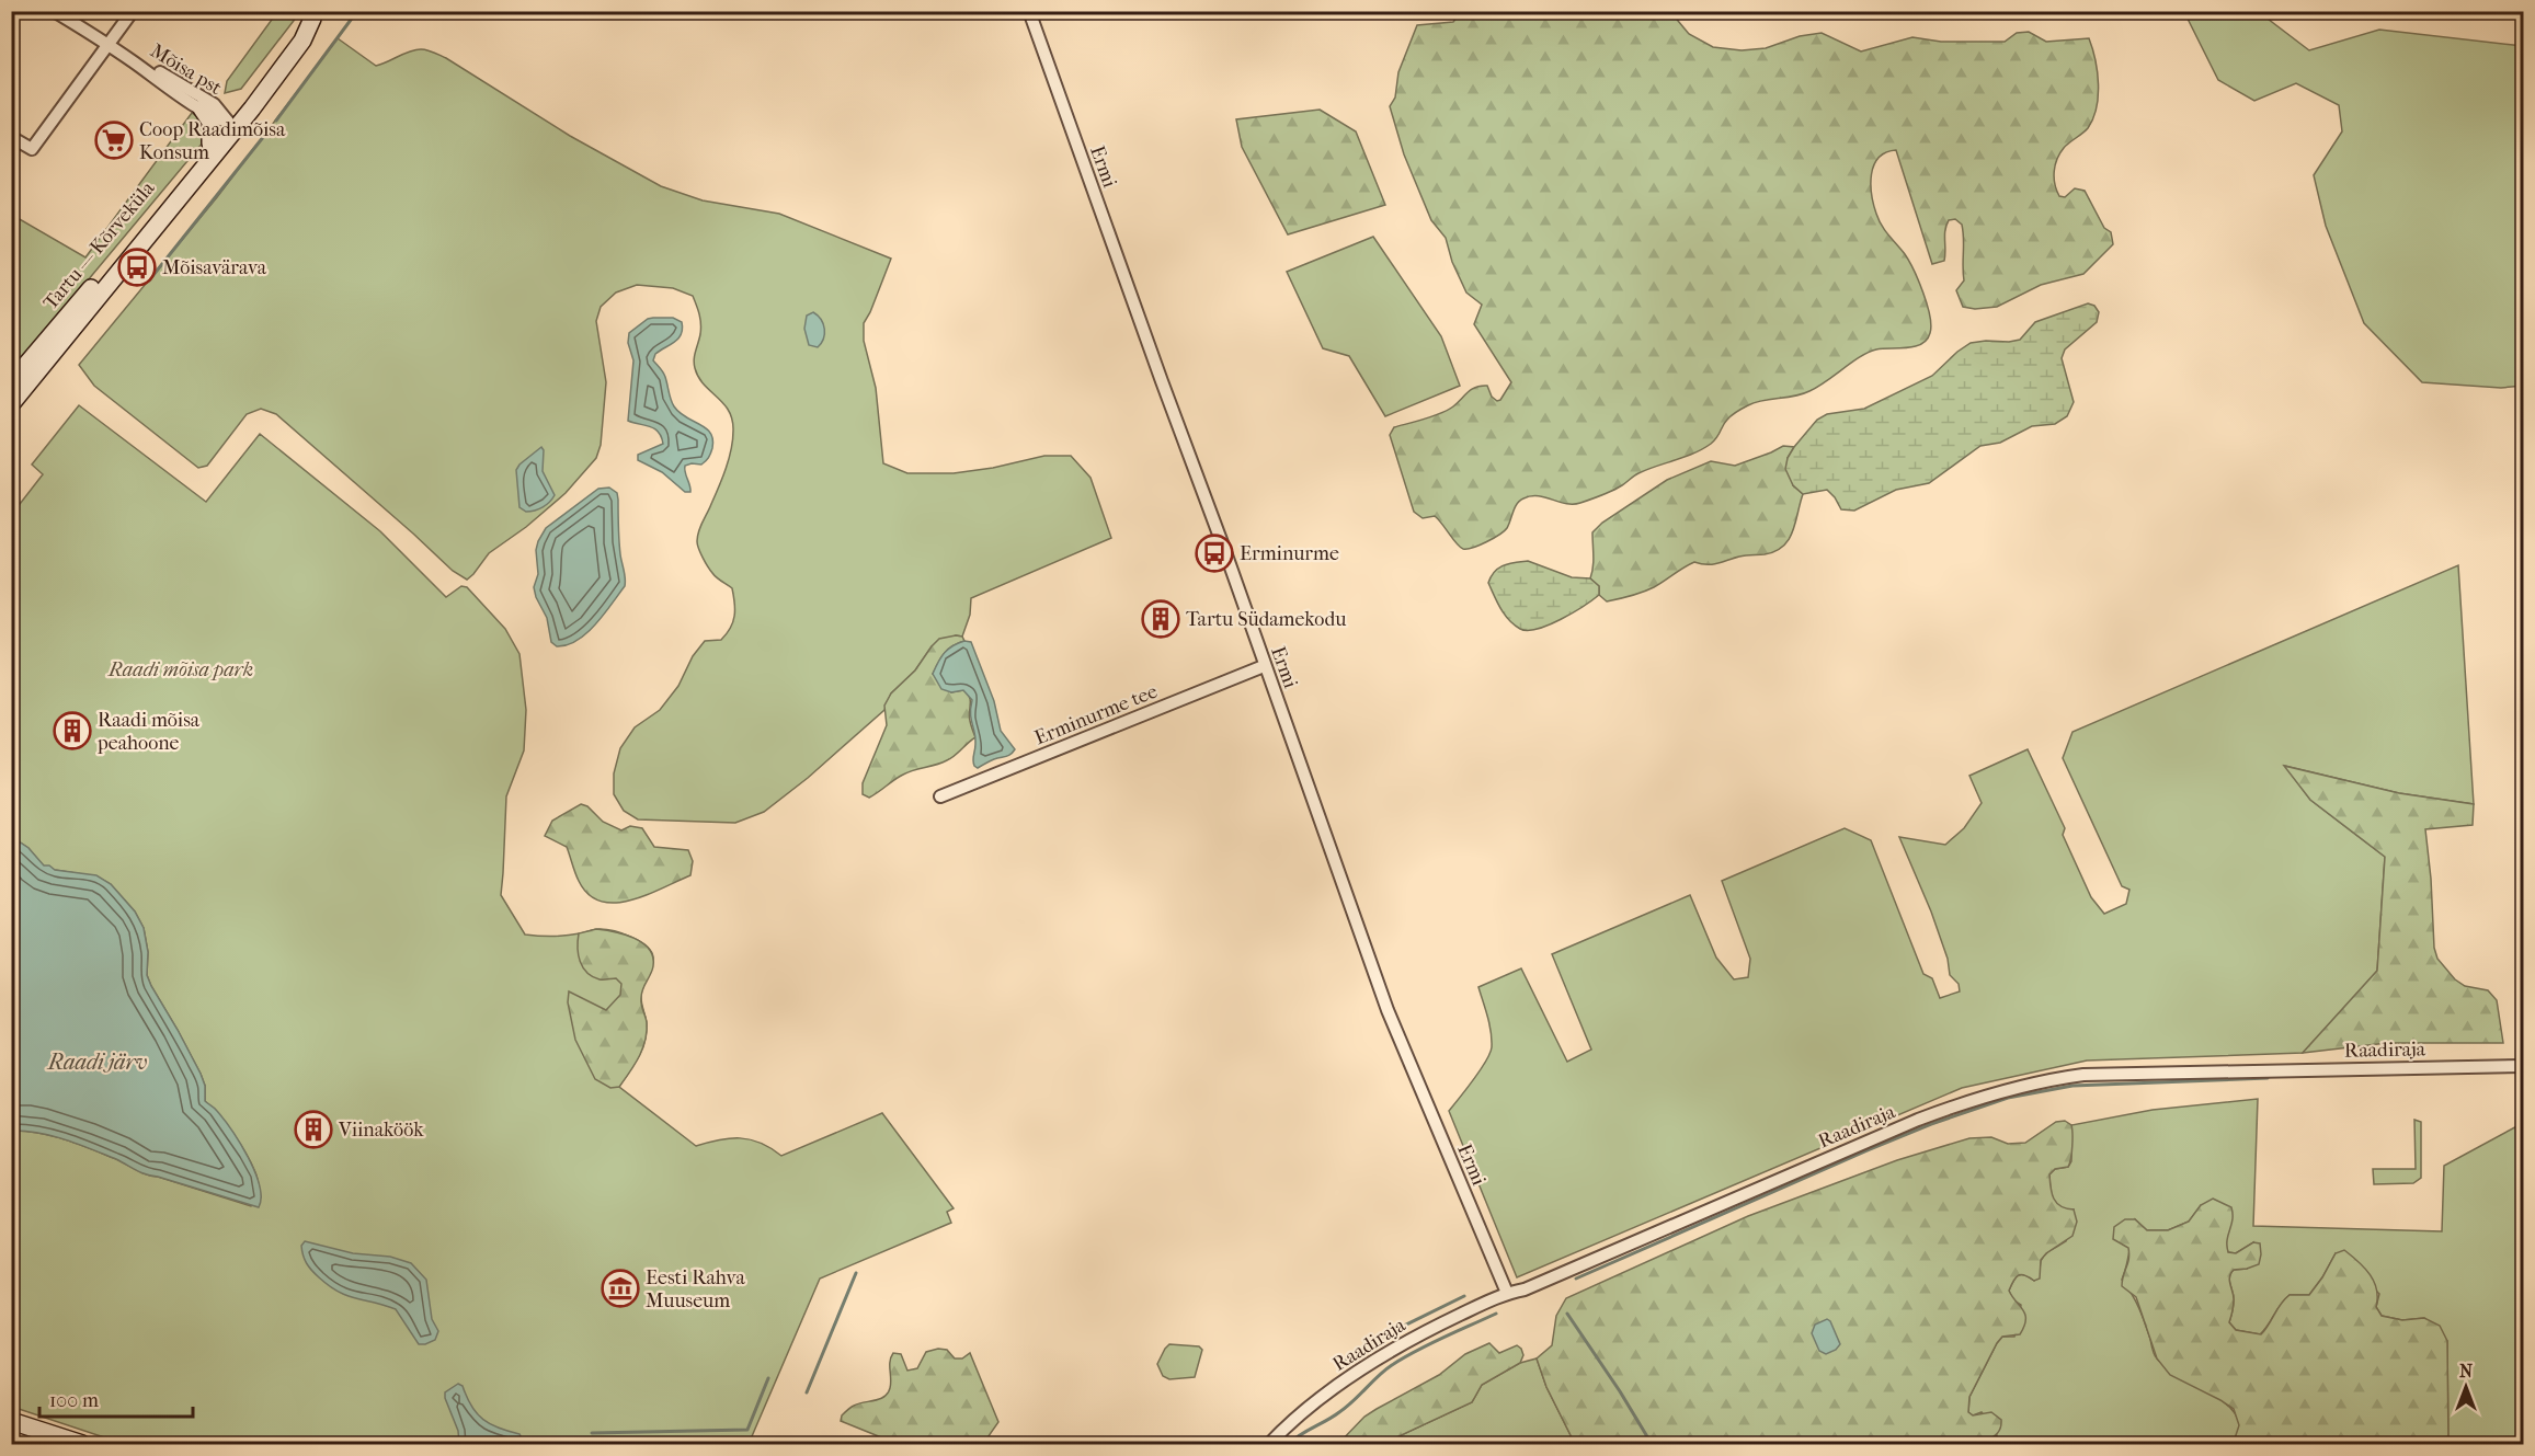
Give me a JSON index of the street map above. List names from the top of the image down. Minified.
{"streets":{"main road":["Tartu — Kõrveküla"],"street":["Mõisa pst","Ermi","Erminurme tee","Raadiraja"]},"crossings":[["Mõisa pst","Tartu — Kõrveküla"],["Ermi","Erminurme tee"],["Ermi","Raadiraja"]],"water":["Raadi järv"],"parks":["Raadi mõisa park"],"places":{"supermarket":["Coop Raadimõisa Konsum"],"bus stop":["Mõisavärava","Erminurme"],"building":["Tartu Südamekodu","Raadi mõisa peahoone","Viinaköök"],"museum":["Eesti Rahva Muuseum"]},"scale_bar":"100 m","north":"top"}
